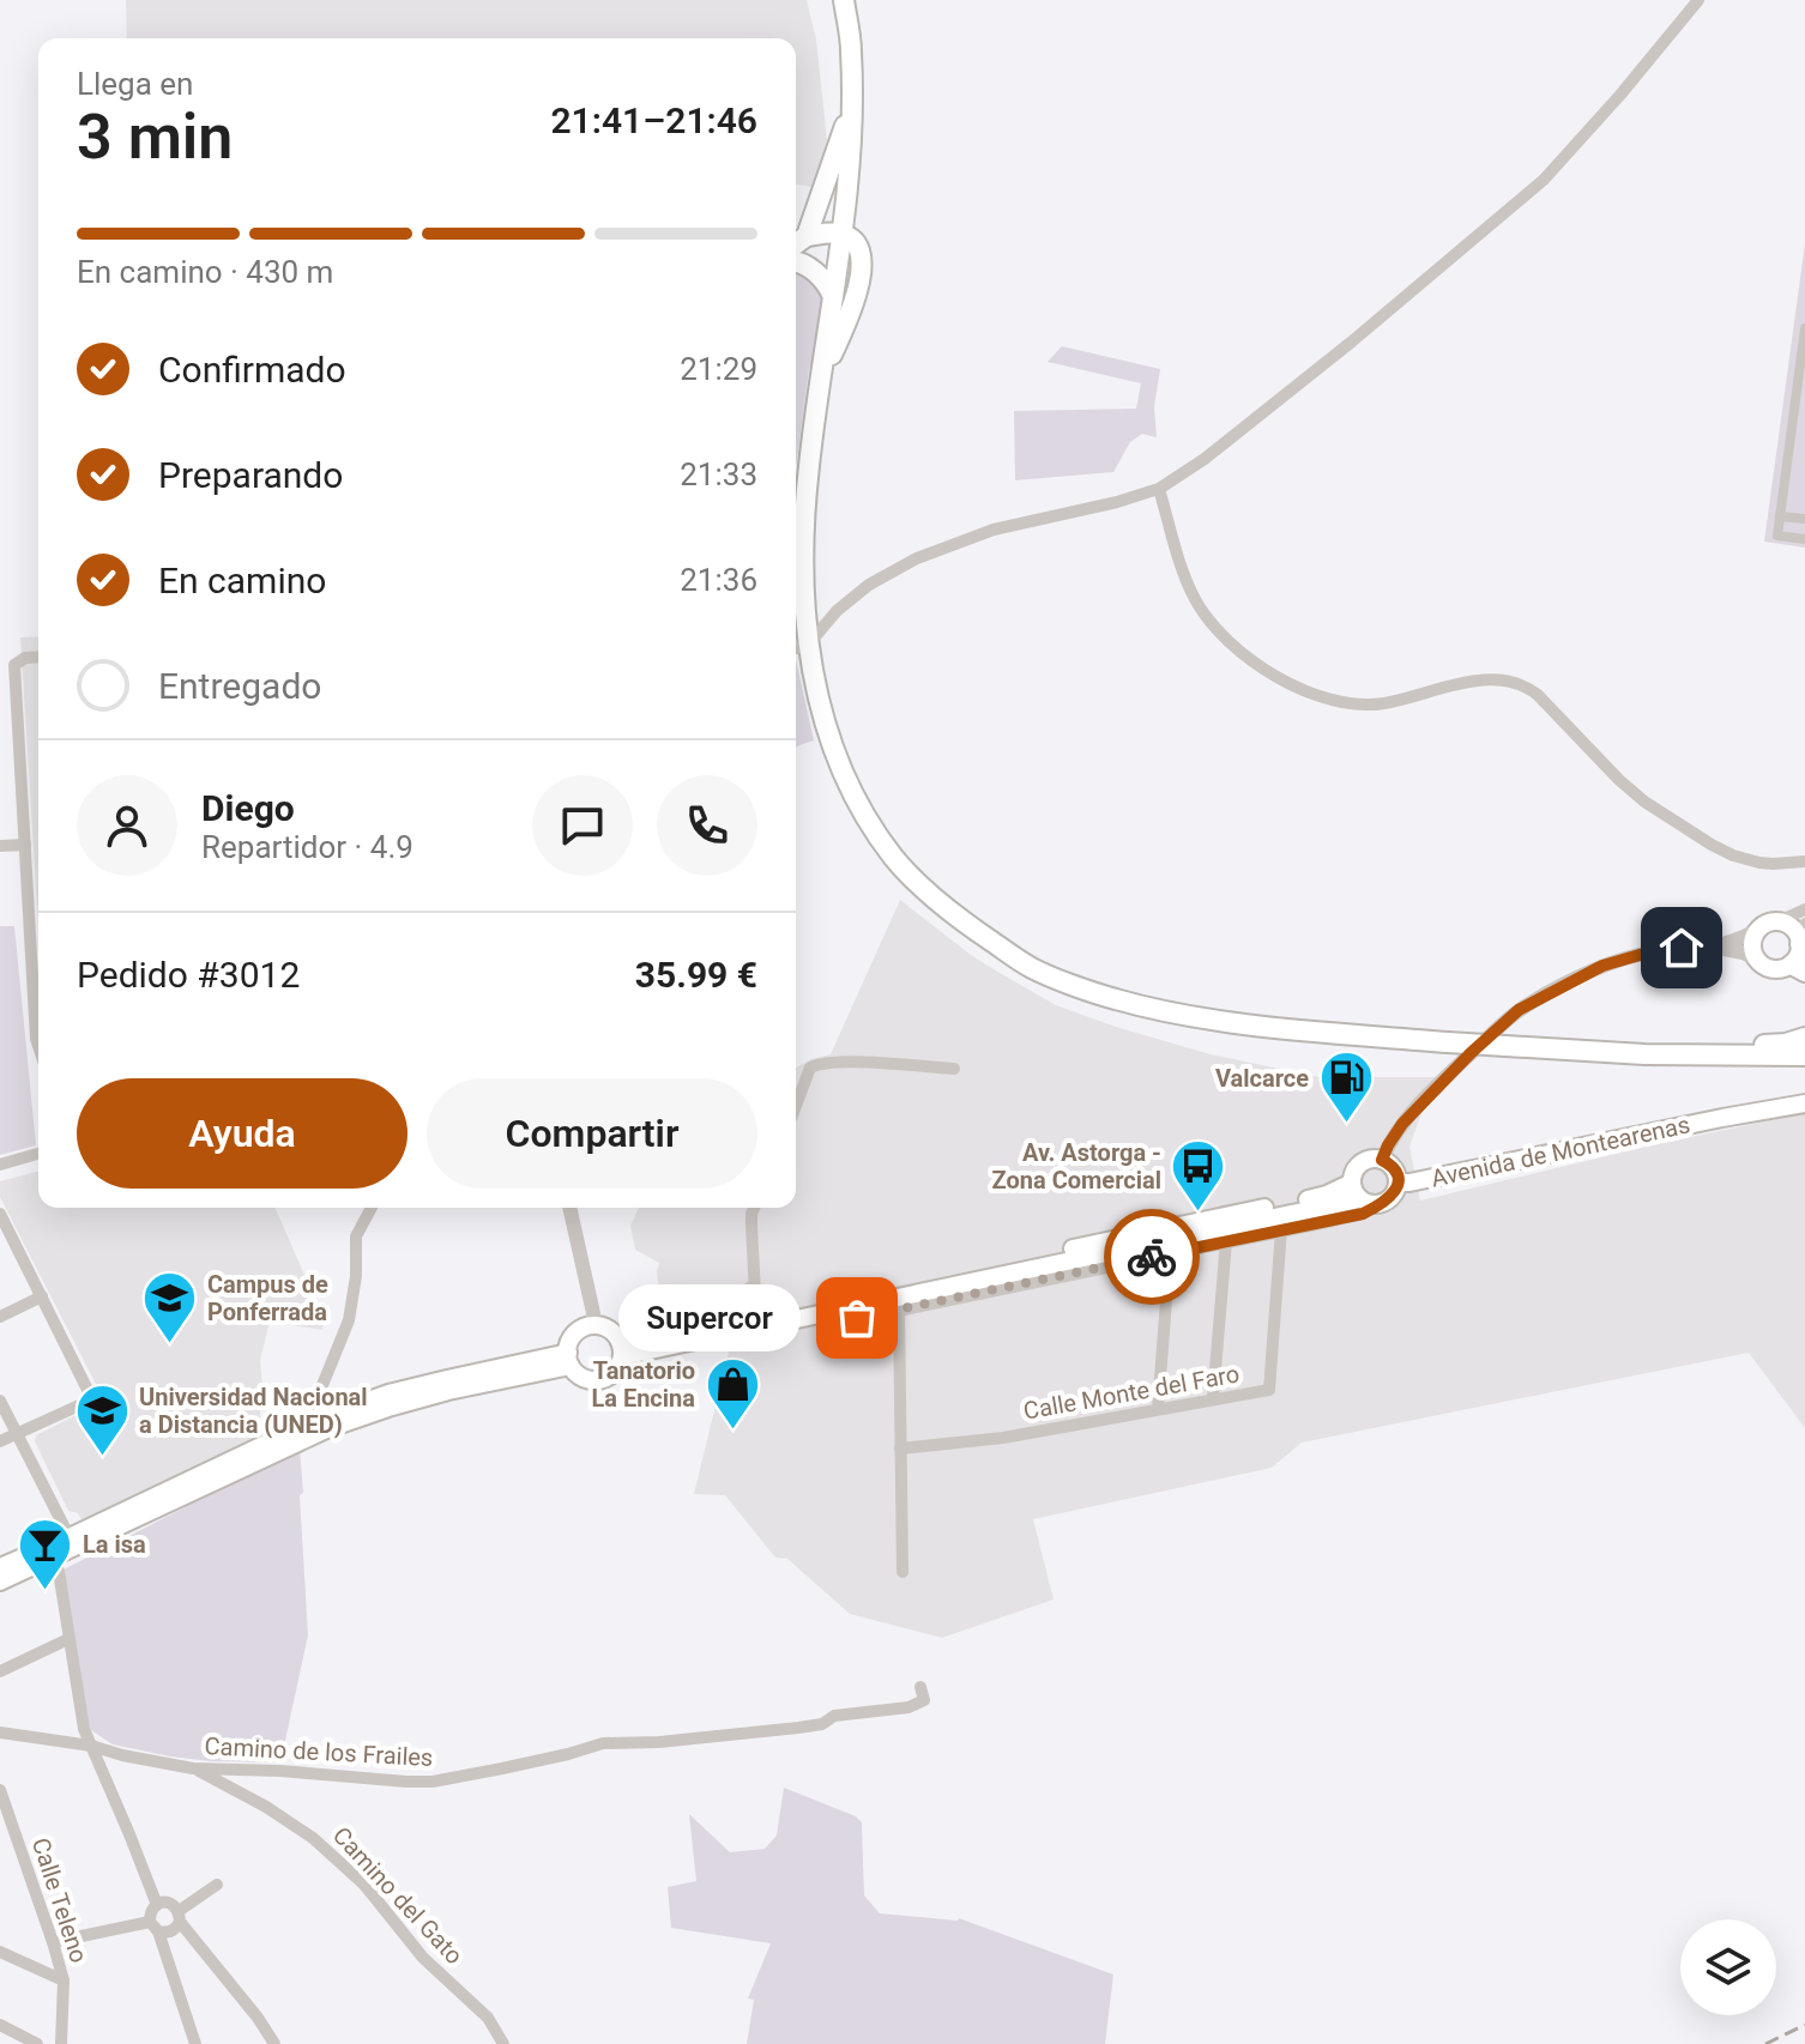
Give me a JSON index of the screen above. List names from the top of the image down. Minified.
{"streets":{"main road":["Avenida de Montearenas"],"street":["Calle Monte del Faro","Camino de los Frailes","Camino del Gato","Calle Teleno"]},"crossings":[["Camino de los Frailes","Camino del Gato"]],"places":{"fuel station":["Valcarce"],"bus stop":["Av. Astorga - Zona Comercial"],"other":["Supercor"],"school or university":["Campus de Ponferrada","Universidad Nacional a Distancia (UNED)"],"shop":["Tanatorio La Encina"],"bar":["La isa"]},"page":{"heading":["3 min","Llega en","21:41–21:46"],"panel":["Diego","Repartidor · 4.9","Pedido #3012","35.99 €"],"bar":"En camino · 430 m","list":[["Confirmado","21:29"],["Preparando","21:33"],["En camino","21:36"],"Entregado"],"buttons":["Ayuda","Compartir"],"bubble":"Supercor"}}
